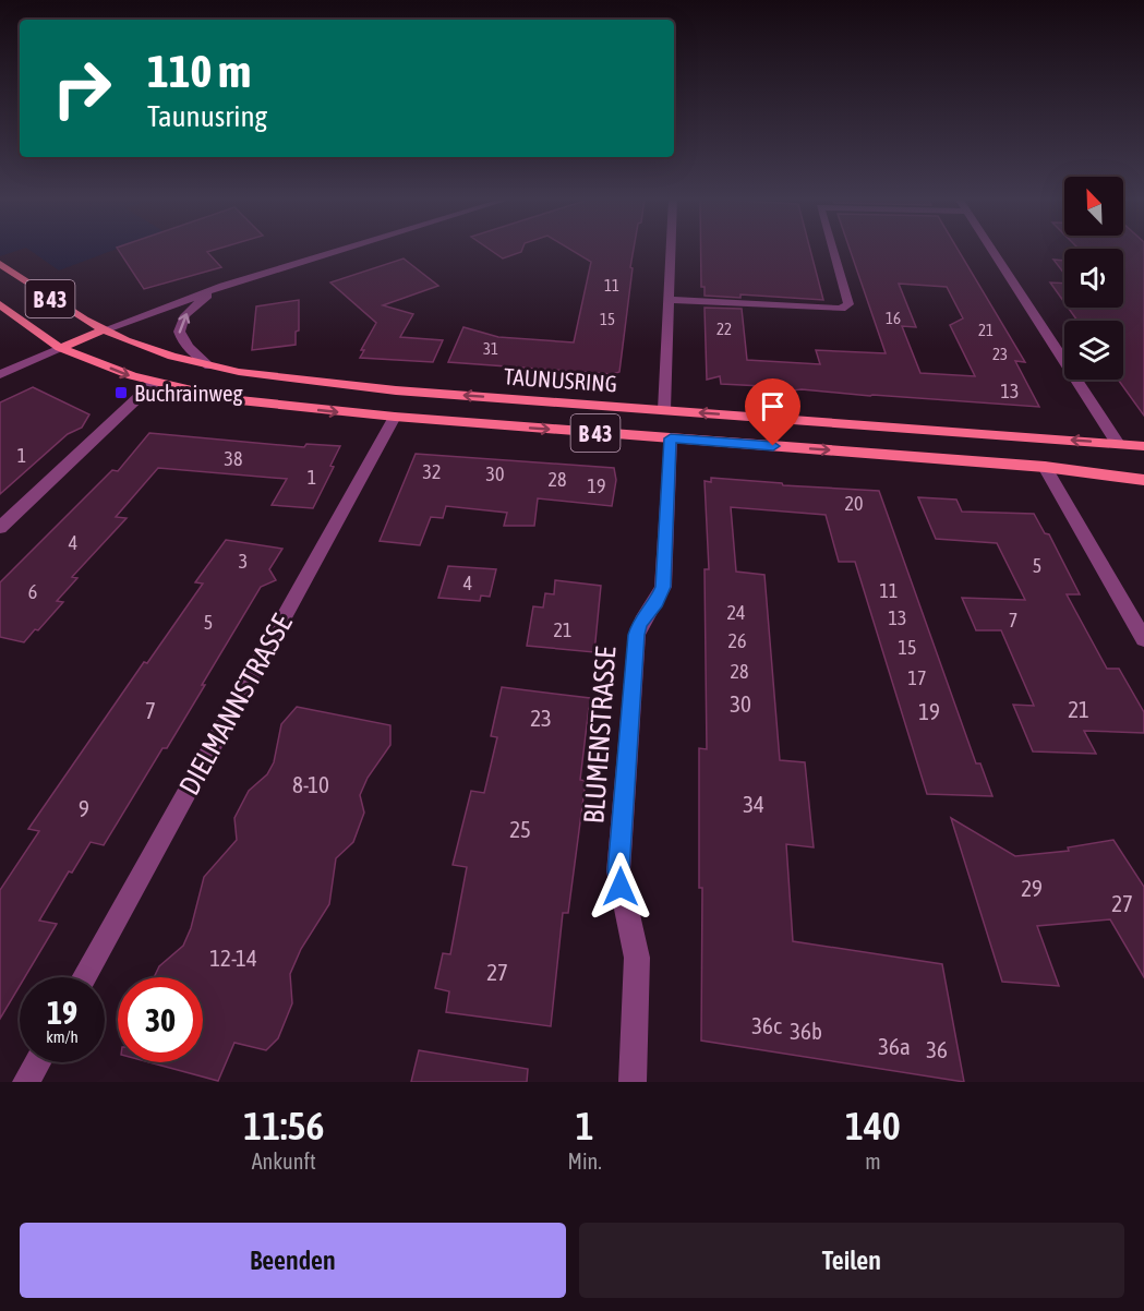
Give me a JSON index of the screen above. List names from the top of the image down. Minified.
{"streets":{"main road":["B 43","TAUNUSRING"],"street":["DIELMANNSTRASSE","BLUMENSTRASSE"]},"crossings":[["B 43","DIELMANNSTRASSE"],["B 43","BLUMENSTRASSE"]],"places":{"transit":["Buchrainweg"]},"house_numbers":["11","16","15","22","21","31","23","13","1","38","32","30","1","28","19","20","4","3","5","4","11","6","24","13","7","5","21","26","15","28","17","30","21","7","19","23","8-10","34","9","25","29","27","12-14","27","36c","36b","36a","36"],"north":"top left","page":{"turn":["110 m","Taunusring"],"speed":"19 km/h","limit":"30","eta":["11:56","Ankunft","1","Min.","140","m"],"buttons":["Beenden","Teilen"]}}
